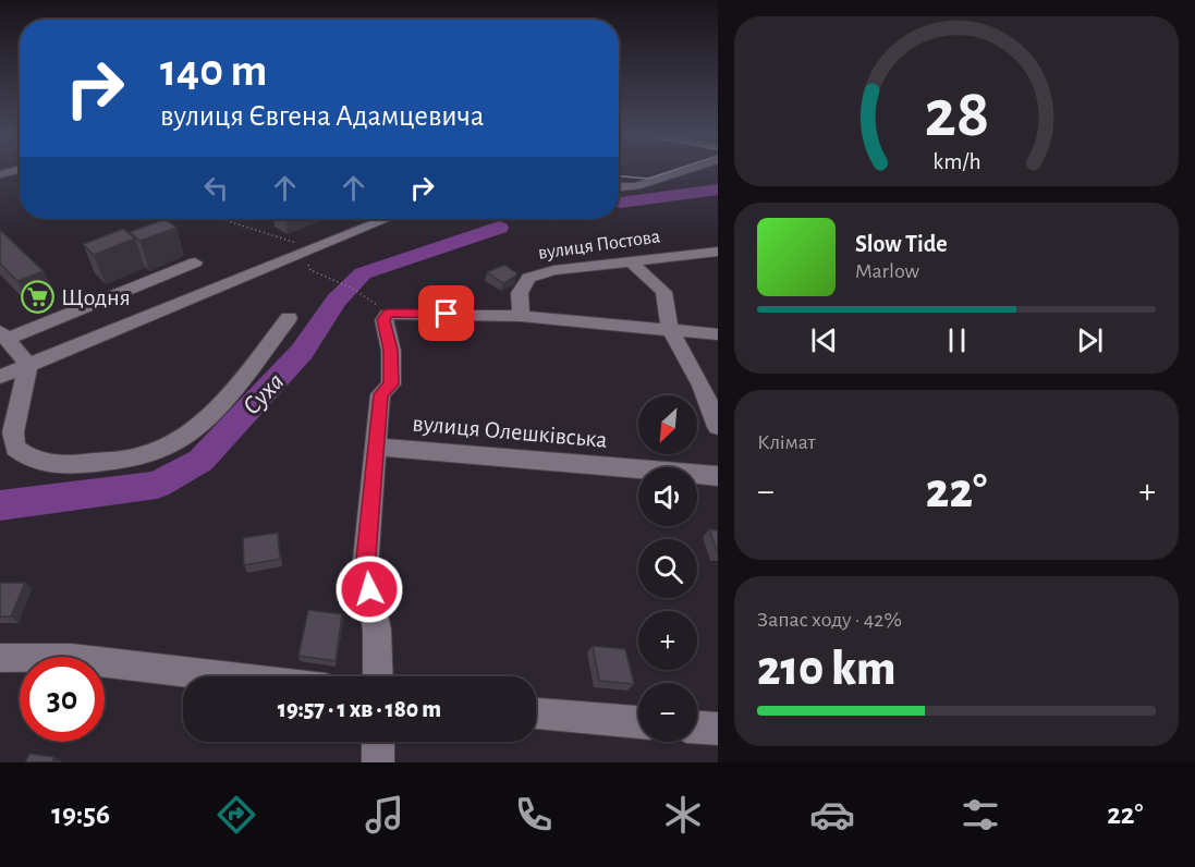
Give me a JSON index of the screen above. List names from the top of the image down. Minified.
{"streets":{"street":["вулиця Постова","вулиця Олешківська"]},"water":["Суха"],"places":{"supermarket":["Щодня"]},"north":"bottom left","page":{"turn":["140 m","вулиця Євгена Адамцевича"],"song":["Slow Tide","Marlow"],"tile":["Клімат",["Запас ходу · 42%","210 km"]],"map_buttons":["+","−"],"heat":["−","22°","+"],"limit":"30","trip":"19:57 · 1 хв · 180 m","tabs":["19:56","22°"],"gauge":["28","km/h"]}}
